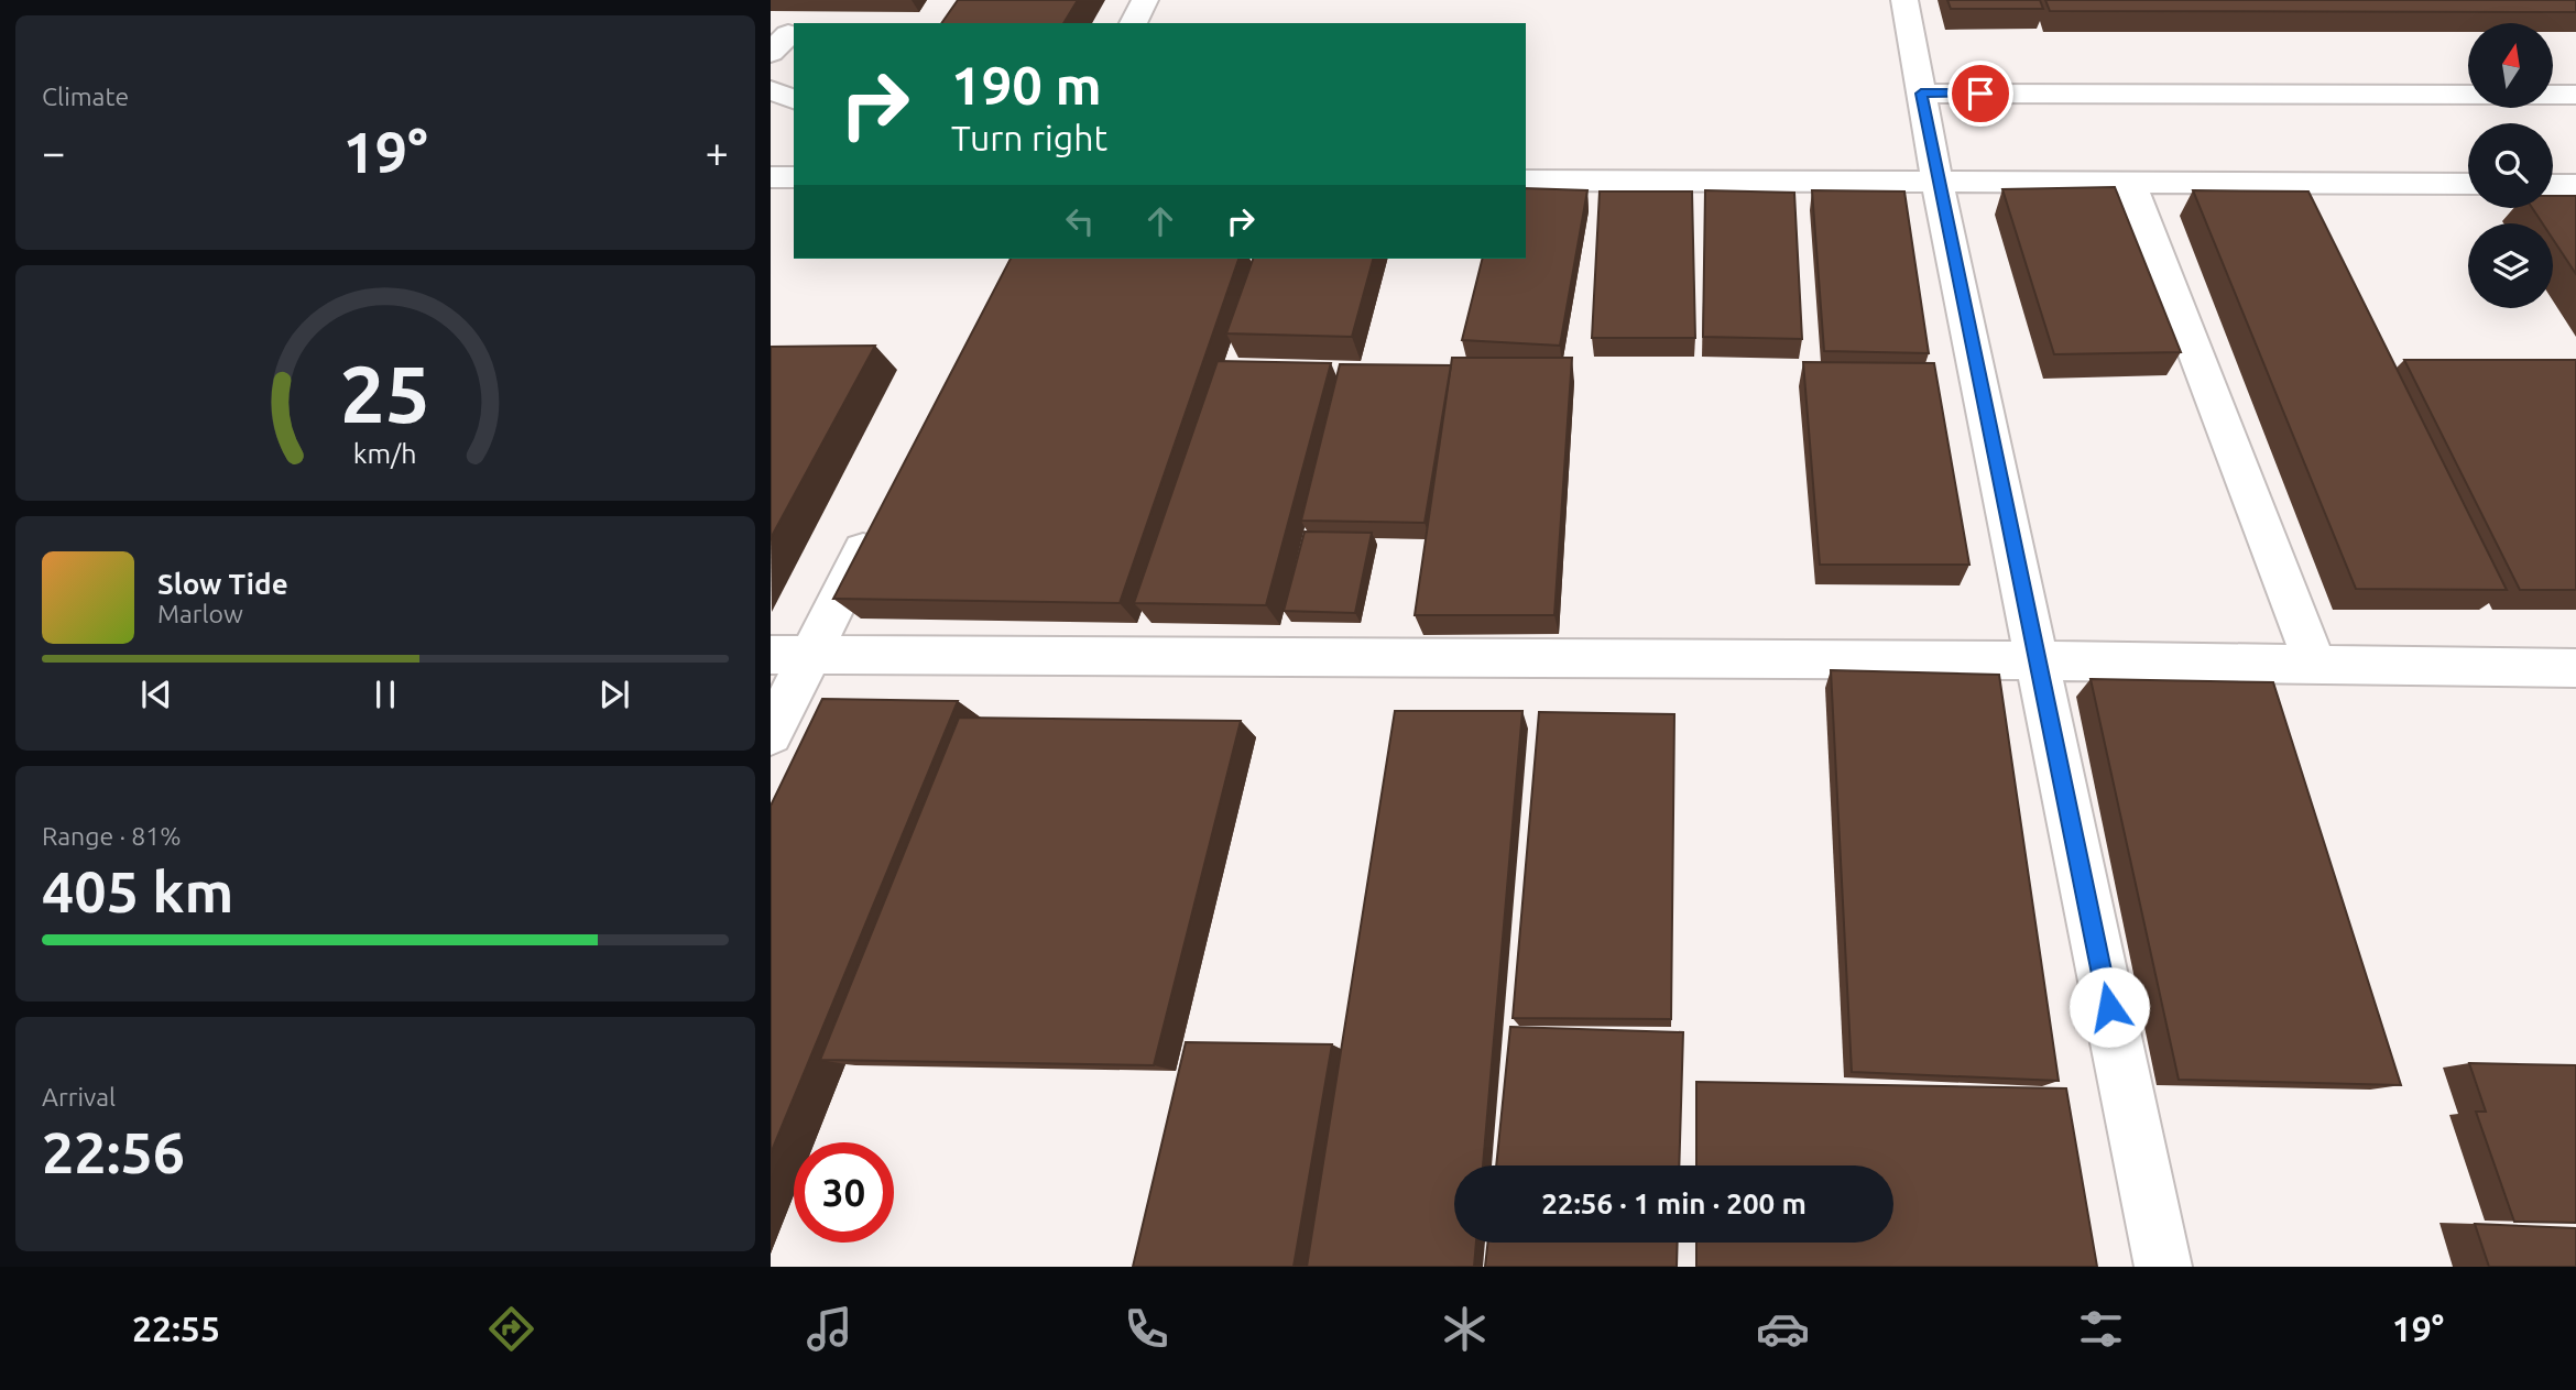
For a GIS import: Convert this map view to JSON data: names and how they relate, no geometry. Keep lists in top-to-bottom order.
{
  "north": "top",
  "page": {
    "tile": [
      "Climate",
      ["Range · 81%", "405 km"],
      ["Arrival", "22:56"]
    ],
    "turn": ["190 m", "Turn right"],
    "heat": ["−", "19°", "+"],
    "song": ["Slow Tide", "Marlow"],
    "limit": "30",
    "trip": "22:56 · 1 min · 200 m",
    "tabs": ["22:55", "19°"],
    "gauge": ["25", "km/h"]
  }
}
